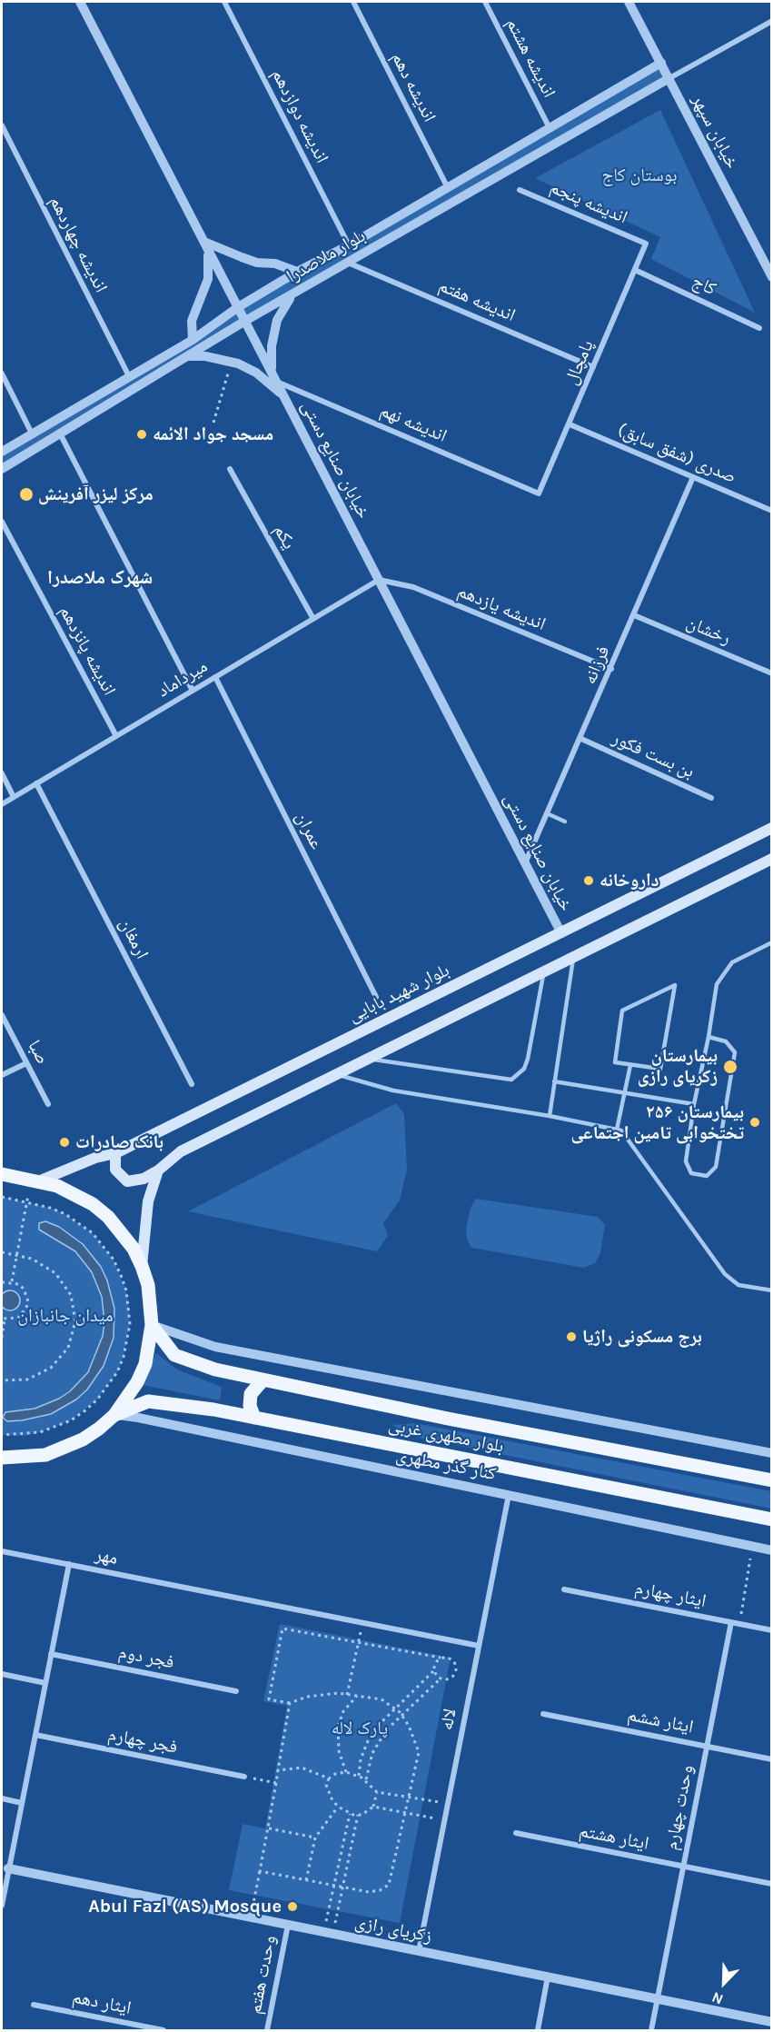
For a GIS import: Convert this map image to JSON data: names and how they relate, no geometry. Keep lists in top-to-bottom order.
{
  "streets": {
    "main road": ["بلوار شهید بابایی", "بلوار مطهری غربی"],
    "street": [
      "اندیشه هشتم",
      "اندیشه دهم",
      "اندیشه دوازدهم",
      "خیابان سپهر",
      "اندیشه پنجم",
      "اندیشه چهاردهم",
      "بلوار ملاصدرا",
      "کاج",
      "اندیشه هفتم",
      "پامچال",
      "اندیشه نهم",
      "صدری (شفق سابق)",
      "خیابان صنایع دستی",
      "یکم",
      "اندیشه یازدهم",
      "رخشان",
      "اندیشه پانزدهم",
      "فرزانه",
      "میرداماد",
      "بن بست فكور",
      "عمران",
      "ارمغان",
      "صبا",
      "کنار گذر مطهری",
      "مهر",
      "ایثار چهارم",
      "فجر دوم",
      "لاله",
      "ایثار ششم",
      "فجر چهارم",
      "وحدت چهارم",
      "ایثار هشتم",
      "زکریای رازی",
      "وحدت هفتم",
      "ایثار دهم"
    ]
  },
  "crossings": [
    ["اندیشه هشتم", "بلوار ملاصدرا"],
    ["اندیشه دهم", "بلوار ملاصدرا"],
    ["اندیشه دوازدهم", "بلوار ملاصدرا"],
    ["خیابان سپهر", "بلوار ملاصدرا"],
    ["اندیشه پنجم", "پامچال"],
    ["اندیشه چهاردهم", "بلوار ملاصدرا"],
    ["بلوار ملاصدرا", "اندیشه هفتم"],
    ["بلوار ملاصدرا", "خیابان صنایع دستی"],
    ["کاج", "پامچال"],
    ["اندیشه هفتم", "پامچال"],
    ["پامچال", "اندیشه نهم"],
    ["پامچال", "صدری (شفق سابق)"],
    ["اندیشه نهم", "خیابان صنایع دستی"],
    ["صدری (شفق سابق)", "فرزانه"],
    ["خیابان صنایع دستی", "اندیشه یازدهم"],
    ["خیابان صنایع دستی", "فرزانه"],
    ["خیابان صنایع دستی", "میرداماد"],
    ["خیابان صنایع دستی", "بلوار شهید بابایی"],
    ["یکم", "میرداماد"],
    ["اندیشه یازدهم", "فرزانه"],
    ["اندیشه یازدهم", "میرداماد"],
    ["رخشان", "فرزانه"],
    ["اندیشه پانزدهم", "میرداماد"],
    ["فرزانه", "بن بست فكور"],
    ["میرداماد", "عمران"],
    ["میرداماد", "ارمغان"],
    ["بلوار مطهری غربی", "کنار گذر مطهری"],
    ["کنار گذر مطهری", "لاله"],
    ["مهر", "فجر دوم"],
    ["مهر", "لاله"],
    ["مهر", "فجر چهارم"],
    ["مهر", "زکریای رازی"],
    ["ایثار چهارم", "وحدت چهارم"],
    ["لاله", "زکریای رازی"],
    ["ایثار ششم", "وحدت چهارم"],
    ["وحدت چهارم", "ایثار هشتم"],
    ["وحدت چهارم", "زکریای رازی"],
    ["زکریای رازی", "وحدت هفتم"]
  ],
  "districts": ["شهرک ملاصدرا"],
  "parks": ["بوستان کاج", "میدان جانبازان", "پارک لاله"],
  "places": [
    "مسجد جواد الائمه",
    "مرکز لیزر آفرینش",
    "داروخانه",
    "بیمارستان زکریای رازی",
    "بیمارستان ۲۵۶ تختخوابی تامین اجتماعی",
    "بانک صادرات",
    "برج مسکونی راژیا",
    "Abul Fazl (AS) Mosque"
  ],
  "north": "bottom left"
}
